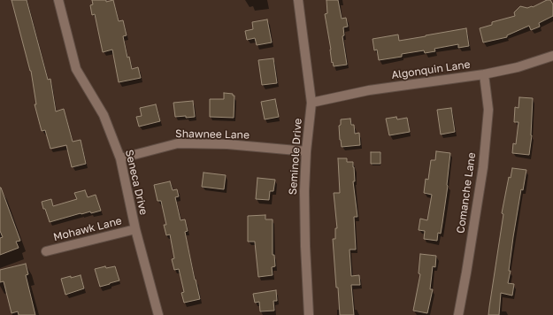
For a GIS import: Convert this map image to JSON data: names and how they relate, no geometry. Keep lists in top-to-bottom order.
{
  "streets": {
    "street": [
      "Algonquin Lane",
      "Shawnee Lane",
      "Seminole Drive",
      "Seneca Drive",
      "Comanche Lane",
      "Mohawk Lane"
    ]
  },
  "crossings": [
    ["Algonquin Lane", "Seminole Drive"],
    ["Algonquin Lane", "Comanche Lane"],
    ["Shawnee Lane", "Seminole Drive"],
    ["Shawnee Lane", "Seneca Drive"],
    ["Seneca Drive", "Mohawk Lane"]
  ]
}
